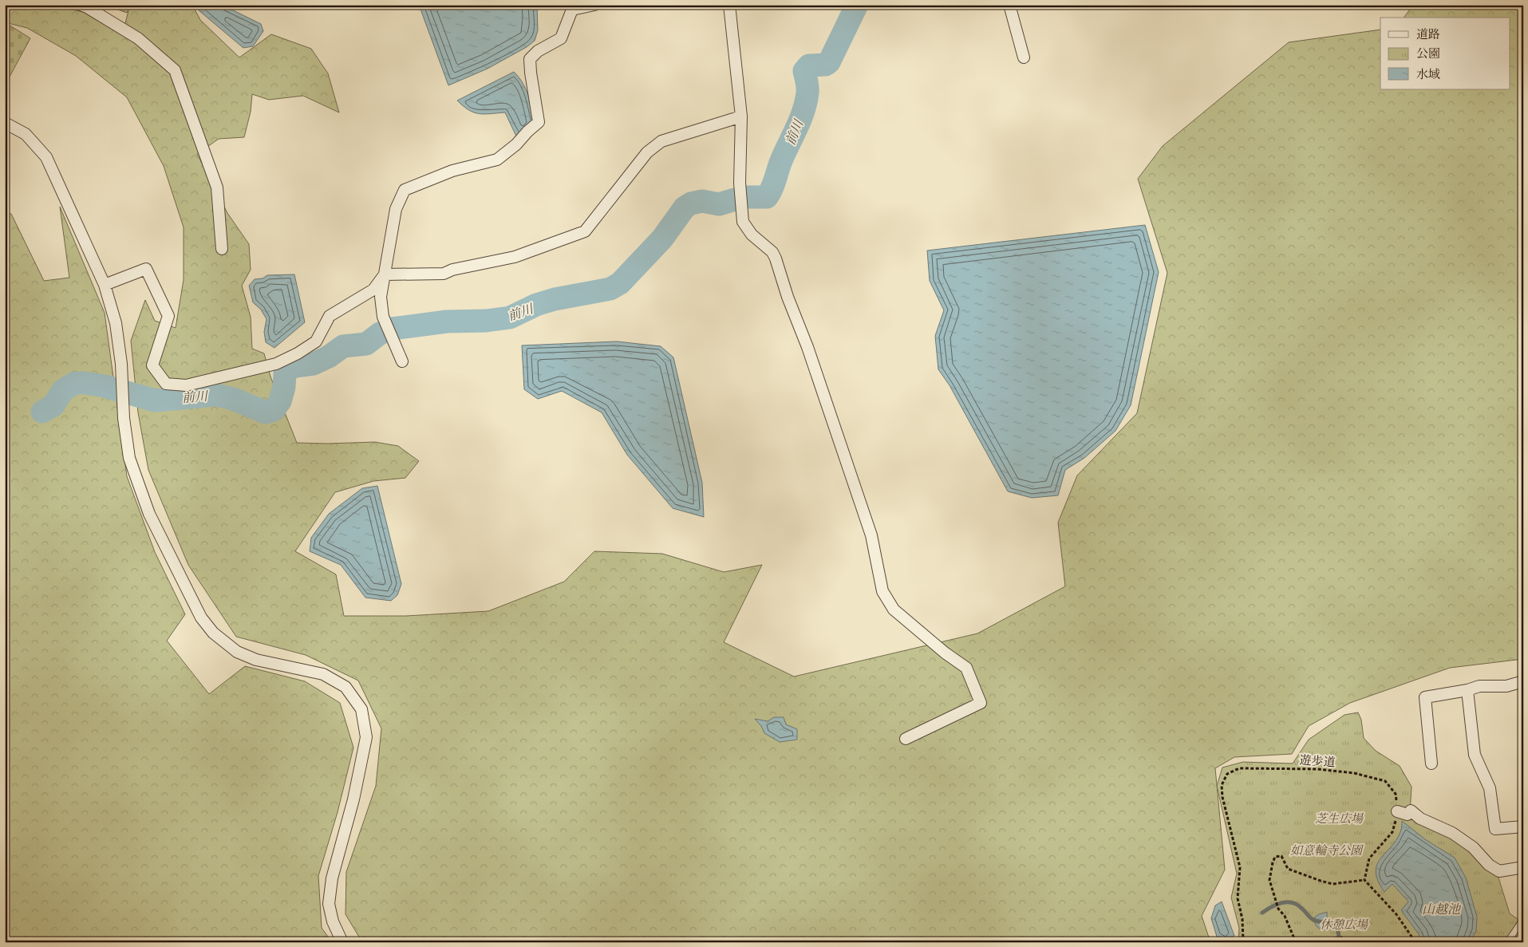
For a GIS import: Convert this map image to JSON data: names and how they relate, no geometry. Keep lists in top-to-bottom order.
{
  "streets": {
    "path": ["遊歩道"]
  },
  "water": ["前川", "山越池"],
  "parks": ["芝生広場", "如意輪寺公園", "休憩広場"],
  "legend": ["道路", "公園", "水域"]
}
